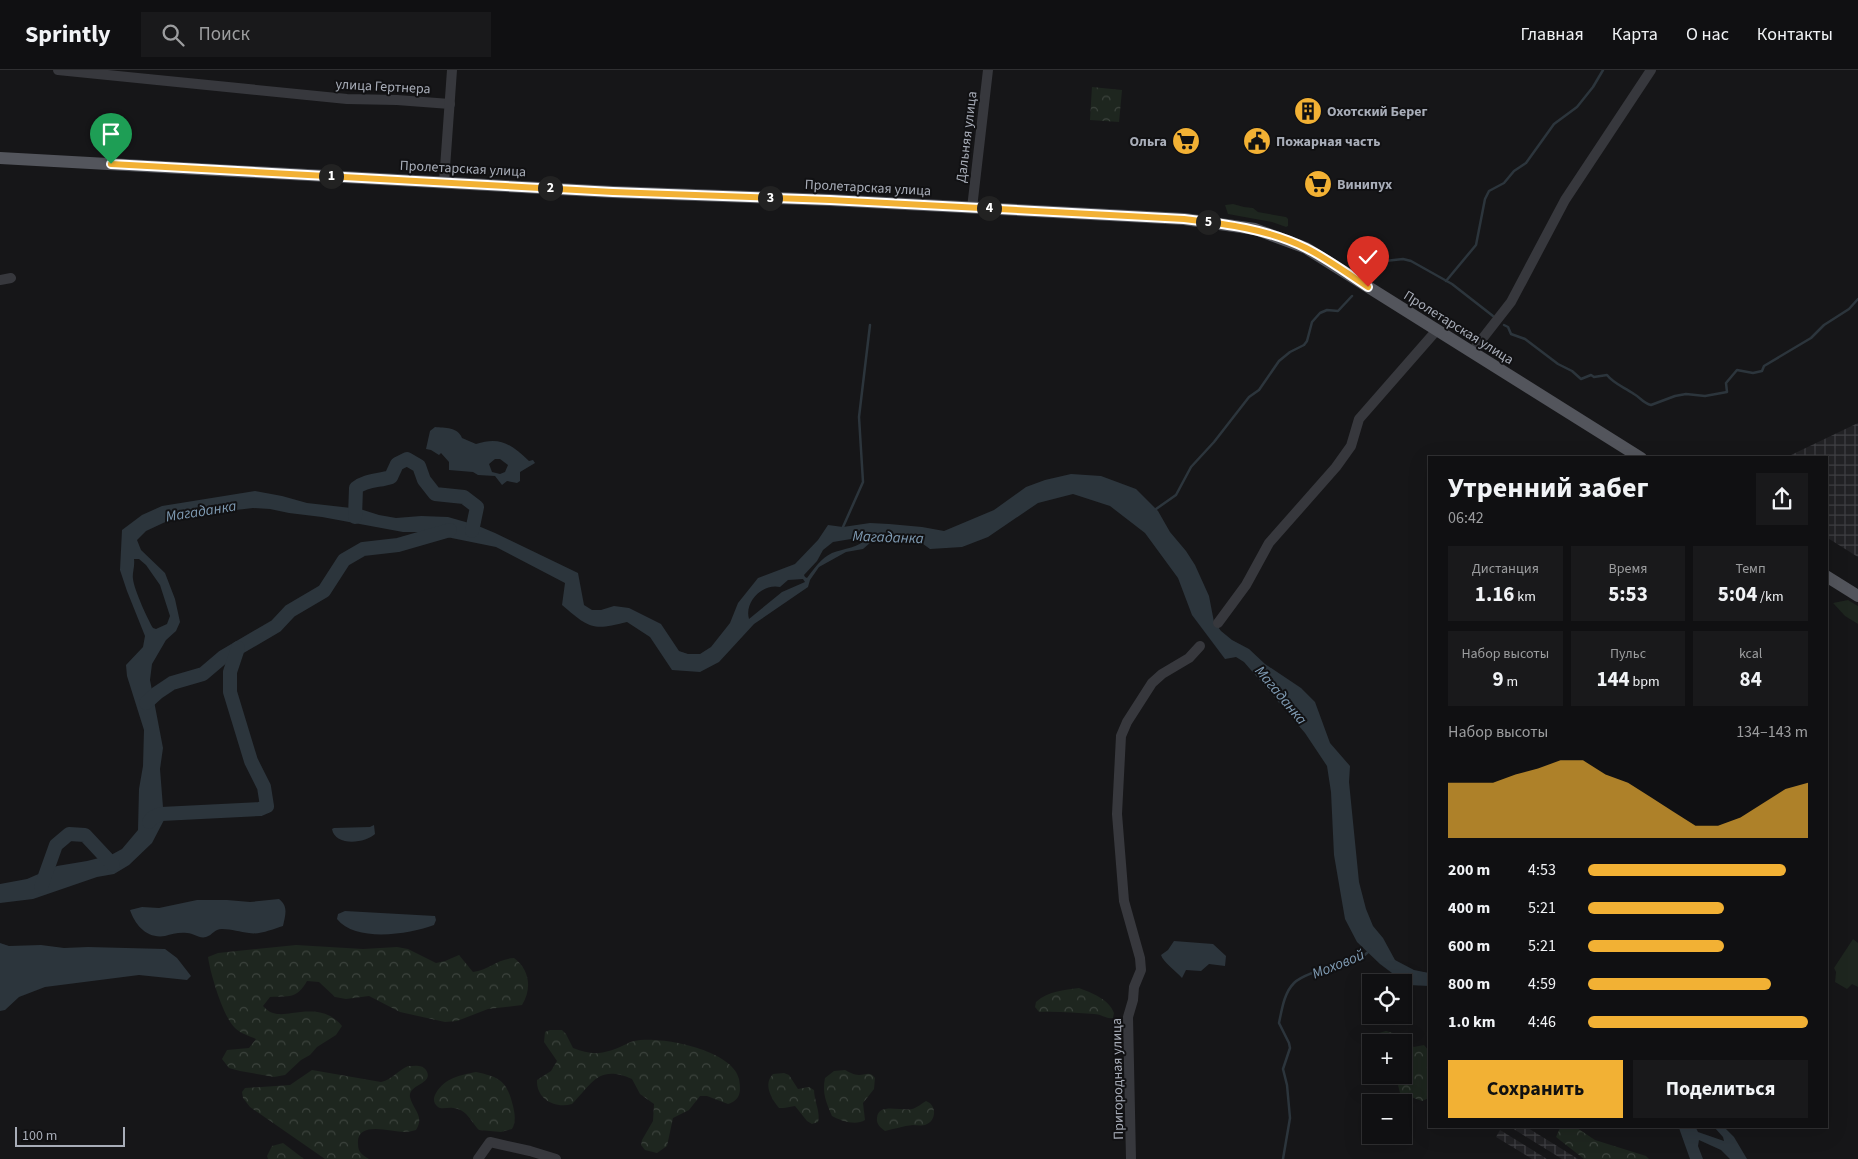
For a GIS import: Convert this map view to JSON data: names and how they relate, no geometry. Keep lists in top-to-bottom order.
{
  "streets": {
    "main road": ["Пролетарская улица"],
    "street": ["улица Гертнера", "Дальняя улица", "Пригородная улица"]
  },
  "crossings": [
    ["Дальняя улица", "Пролетарская улица"]
  ],
  "water": ["Магаданка", "Моховой"],
  "places": {
    "building": ["Охотский Берег"],
    "supermarket": ["Ольга", "Винипух"],
    "public building": ["Пожарная часть"]
  },
  "scale_bar": "100 m",
  "page": {
    "header": "Sprintly",
    "search": "Поиск",
    "nav": [
      "Главная",
      "Карта",
      "О нас",
      "Контакты"
    ],
    "pins": [
      "1",
      "2",
      "3",
      "4",
      "5"
    ],
    "heading": ["Утренний забег", "06:42"],
    "stats": [
      ["Дистанция", "1.16 km"],
      ["Время", "5:53"],
      ["Темп", "5:04 /km"],
      ["Набор высоты", "9 m"],
      ["Пульс", "144 bpm"],
      ["kcal", "84"]
    ],
    "chart": ["Набор высоты", "134–143 m"],
    "list": [
      {
        "name": "200 m",
        "note": "4:53"
      },
      {
        "name": "400 m",
        "note": "5:21"
      },
      {
        "name": "600 m",
        "note": "5:21"
      },
      {
        "name": "800 m",
        "note": "4:59"
      },
      {
        "name": "1.0 km",
        "note": "4:46"
      }
    ],
    "map_buttons": ["+", "−"],
    "buttons": ["Сохранить", "Поделиться"],
    "scale": "100 m"
  }
}
